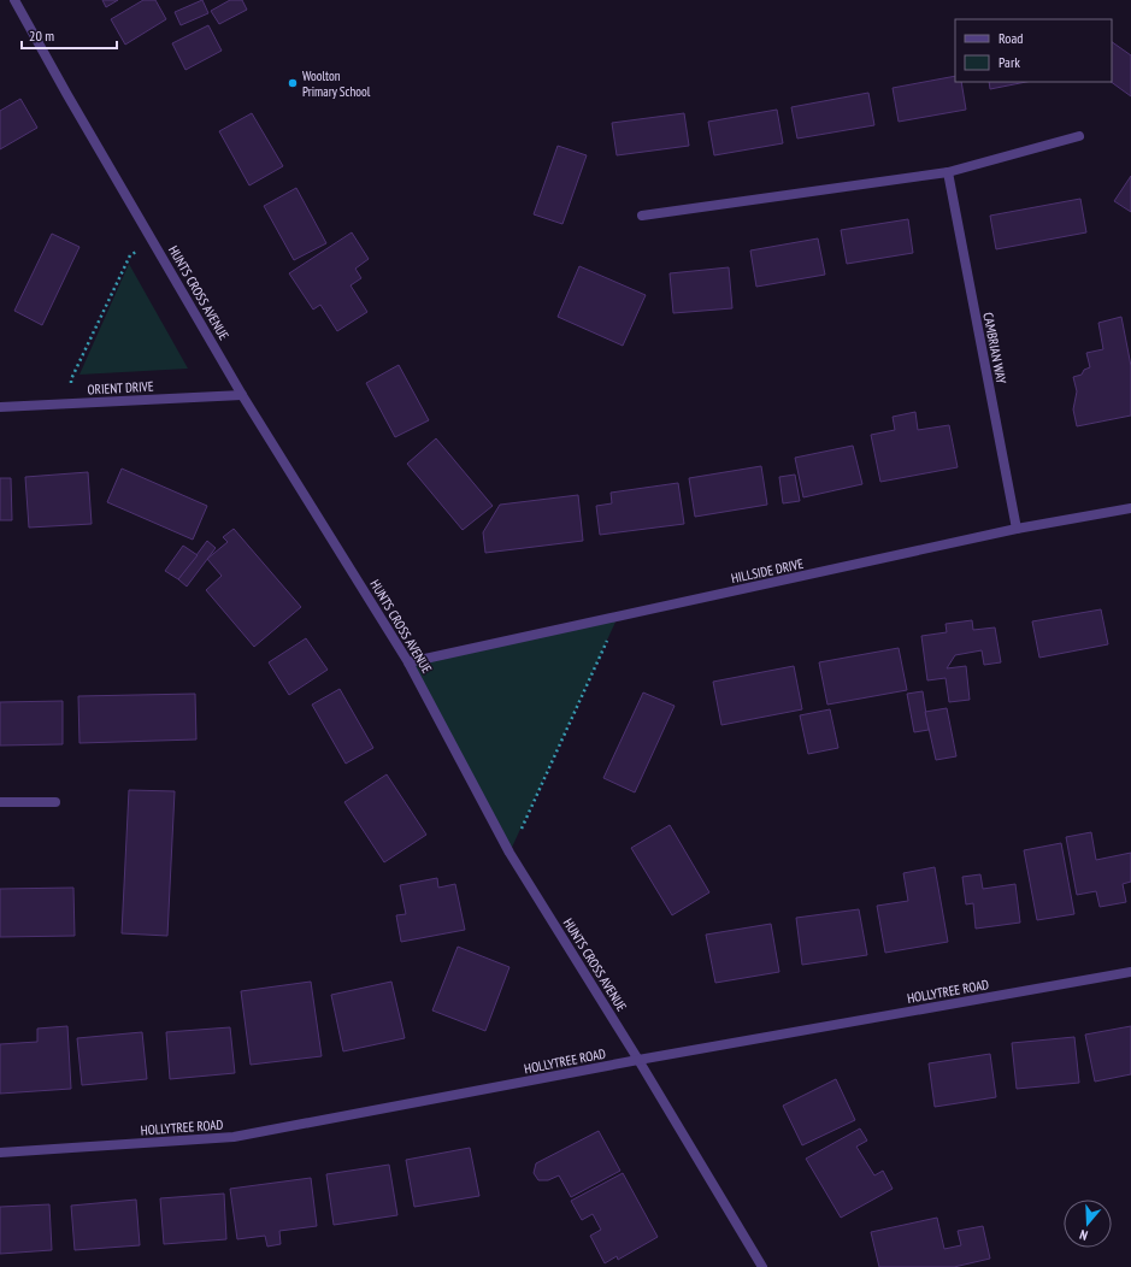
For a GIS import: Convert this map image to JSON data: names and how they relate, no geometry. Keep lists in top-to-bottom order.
{
  "streets": {
    "street": [
      "HUNTS CROSS AVENUE",
      "CAMBRIAN WAY",
      "ORIENT DRIVE",
      "HILLSIDE DRIVE",
      "HOLLYTREE ROAD"
    ]
  },
  "crossings": [
    ["HUNTS CROSS AVENUE", "ORIENT DRIVE"],
    ["HUNTS CROSS AVENUE", "HILLSIDE DRIVE"],
    ["HUNTS CROSS AVENUE", "HOLLYTREE ROAD"],
    ["CAMBRIAN WAY", "HILLSIDE DRIVE"]
  ],
  "places": ["Woolton Primary School"],
  "legend": ["Road", "Park"],
  "scale_bar": "20 m",
  "north": "bottom"
}
